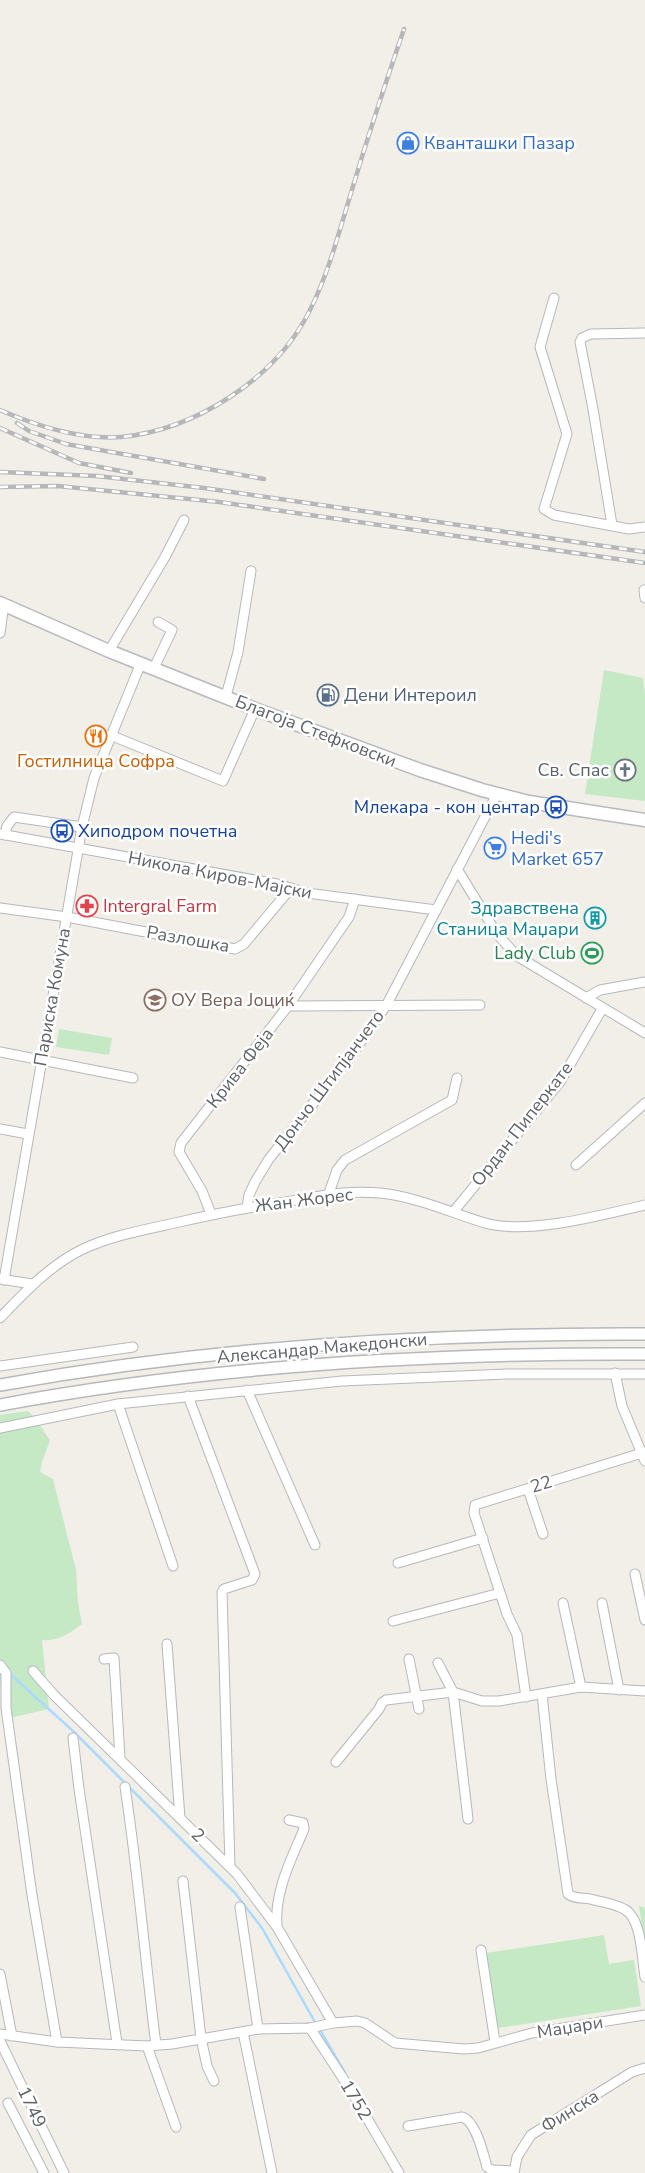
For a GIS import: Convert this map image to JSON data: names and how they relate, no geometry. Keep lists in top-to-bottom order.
{
  "streets": {
    "main road": ["Благоја Стефковски"],
    "street": [
      "Никола Киров-Мајски",
      "Разлошка",
      "Париска Комуна",
      "Крива Феја",
      "Дончо Штипјанчето",
      "Ордан Пиперкате",
      "Жан Жорес",
      "Александар Македонски",
      "22",
      "2",
      "Маџари",
      "1752",
      "1749",
      "Финска"
    ]
  },
  "crossings": [
    ["Благоја Стефковски", "Париска Комуна"],
    ["Благоја Стефковски", "Дончо Штипјанчето"],
    ["Никола Киров-Мајски", "Разлошка"],
    ["Никола Киров-Мајски", "Париска Комуна"],
    ["Никола Киров-Мајски", "Крива Феја"],
    ["Никола Киров-Мајски", "Дончо Штипјанчето"],
    ["Разлошка", "Париска Комуна"],
    ["Крива Феја", "Жан Жорес"],
    ["Дончо Штипјанчето", "Жан Жорес"],
    ["Ордан Пиперкате", "Жан Жорес"]
  ],
  "places": {
    "shop": ["Кванташки Пазар"],
    "fuel station": ["Дени Интероил"],
    "restaurant": ["Гостилница Софра"],
    "church": ["Св. Спас"],
    "bus stop": ["Млекара - кон центар", "Хиподром почетна"],
    "supermarket": ["Hedi's Market 657"],
    "pharmacy": ["Intergral Farm"],
    "building": ["Здравствена Станица Маџари"],
    "sports": ["Lady Club"],
    "school or university": ["ОУ Вера Јоциќ"]
  }
}
